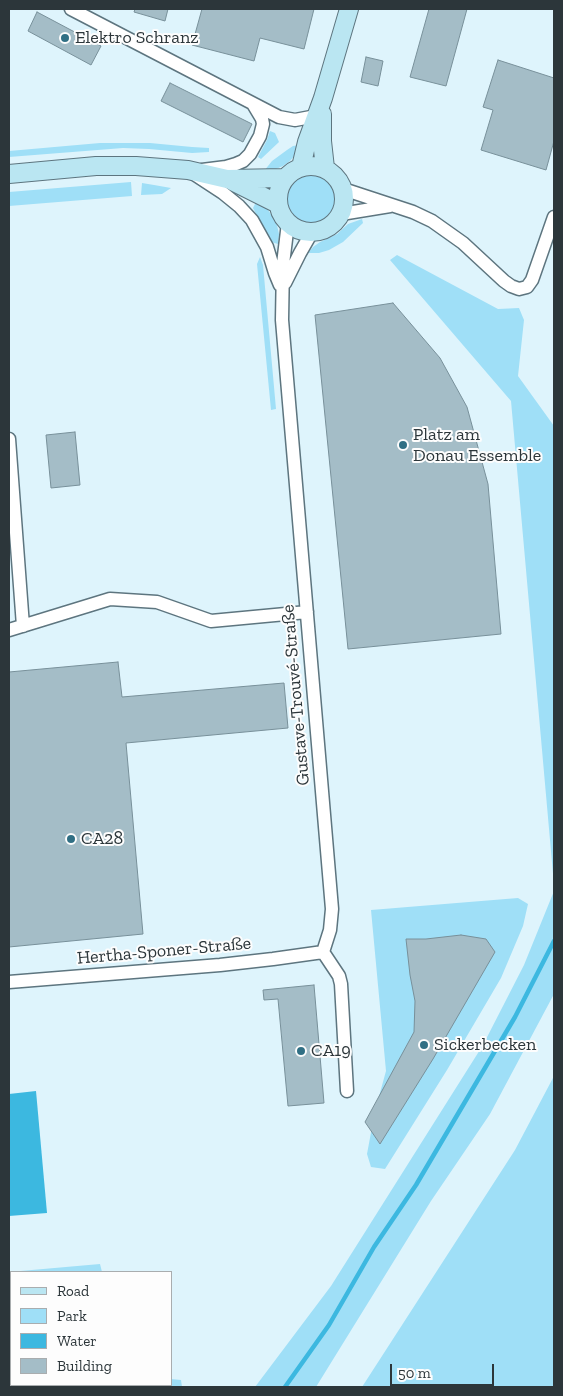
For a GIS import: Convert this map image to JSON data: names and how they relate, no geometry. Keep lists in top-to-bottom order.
{
  "streets": {
    "street": ["Gustave-Trouvé-Straße", "Hertha-Sponer-Straße"]
  },
  "crossings": [
    ["Gustave-Trouvé-Straße", "Hertha-Sponer-Straße"]
  ],
  "places": [
    "Elektro Schranz",
    "Platz am Donau Essemble",
    "CA28",
    "Sickerbecken",
    "CA19"
  ],
  "legend": [
    "Road",
    "Park",
    "Water",
    "Building"
  ],
  "scale_bar": "50 m"
}
